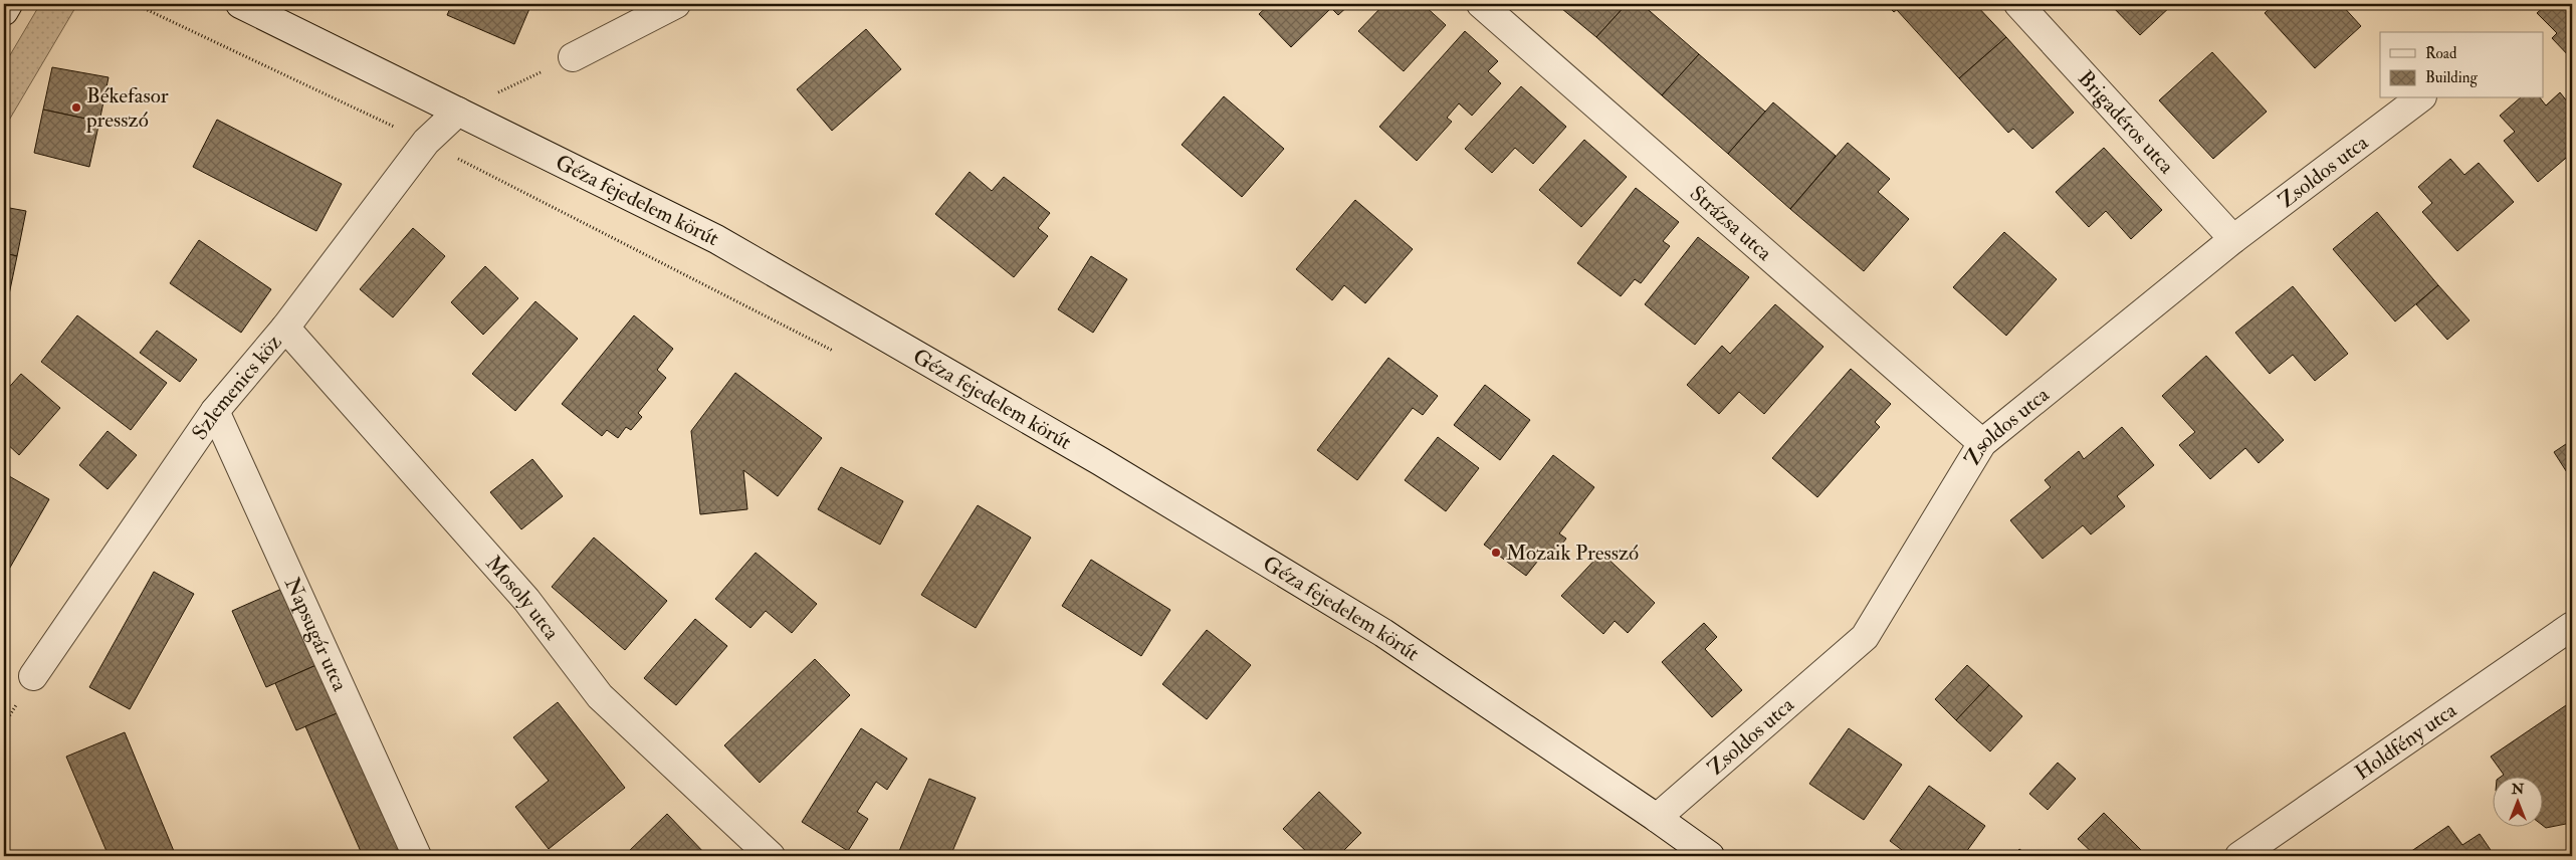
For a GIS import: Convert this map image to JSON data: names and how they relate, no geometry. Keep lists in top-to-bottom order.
{
  "streets": {
    "street": [
      "Brigadéros utca",
      "Zsoldos utca",
      "Géza fejedelem körút",
      "Strázsa utca",
      "Szlemenics köz",
      "Mosoly utca",
      "Napsugár utca",
      "Holdfény utca"
    ]
  },
  "crossings": [
    ["Brigadéros utca", "Zsoldos utca"],
    ["Zsoldos utca", "Géza fejedelem körút"],
    ["Zsoldos utca", "Strázsa utca"],
    ["Géza fejedelem körút", "Szlemenics köz"],
    ["Szlemenics köz", "Mosoly utca"],
    ["Szlemenics köz", "Napsugár utca"]
  ],
  "places": ["Békefasor presszó", "Mozaik Presszó"],
  "legend": ["Road", "Building"],
  "north": "top"
}
